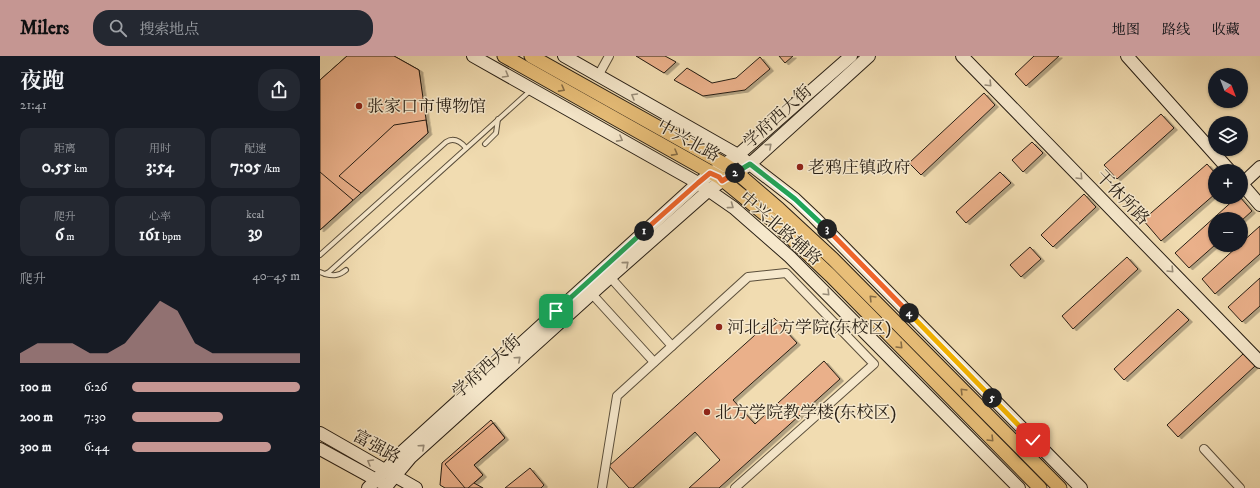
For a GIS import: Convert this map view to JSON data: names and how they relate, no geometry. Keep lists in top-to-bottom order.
{
  "streets": {
    "main road": ["中兴北路"],
    "street": [
      "学府西大街",
      "干休所路",
      "中兴北路辅路",
      "富强路"
    ]
  },
  "crossings": [
    ["学府西大街", "中兴北路"],
    ["学府西大街", "中兴北路辅路"],
    ["学府西大街", "富强路"]
  ],
  "one_way": ["干休所路"],
  "places": [
    "张家口市博物馆",
    "老鸦庄镇政府",
    "河北北方学院(东校区)",
    "北方学院教学楼(东校区)"
  ],
  "north": "bottom right",
  "page": {
    "header": "Milers",
    "search": "搜索地点",
    "nav": ["地图", "路线", "收藏"],
    "heading": ["夜跑", "21:41"],
    "map_buttons": ["+", "−"],
    "stats": [
      ["距离", "0.55 km"],
      ["用时", "3:54"],
      ["配速", "7:05 /km"],
      ["爬升", "6 m"],
      ["心率", "161 bpm"],
      ["kcal", "39"]
    ],
    "pins": [
      "2",
      "3",
      "1",
      "4",
      "5"
    ],
    "chart": ["爬升", "40–45 m"],
    "list": [
      {
        "name": "100 m",
        "note": "6:26"
      },
      {
        "name": "200 m",
        "note": "7:30"
      },
      {
        "name": "300 m",
        "note": "6:44"
      }
    ]
  }
}
